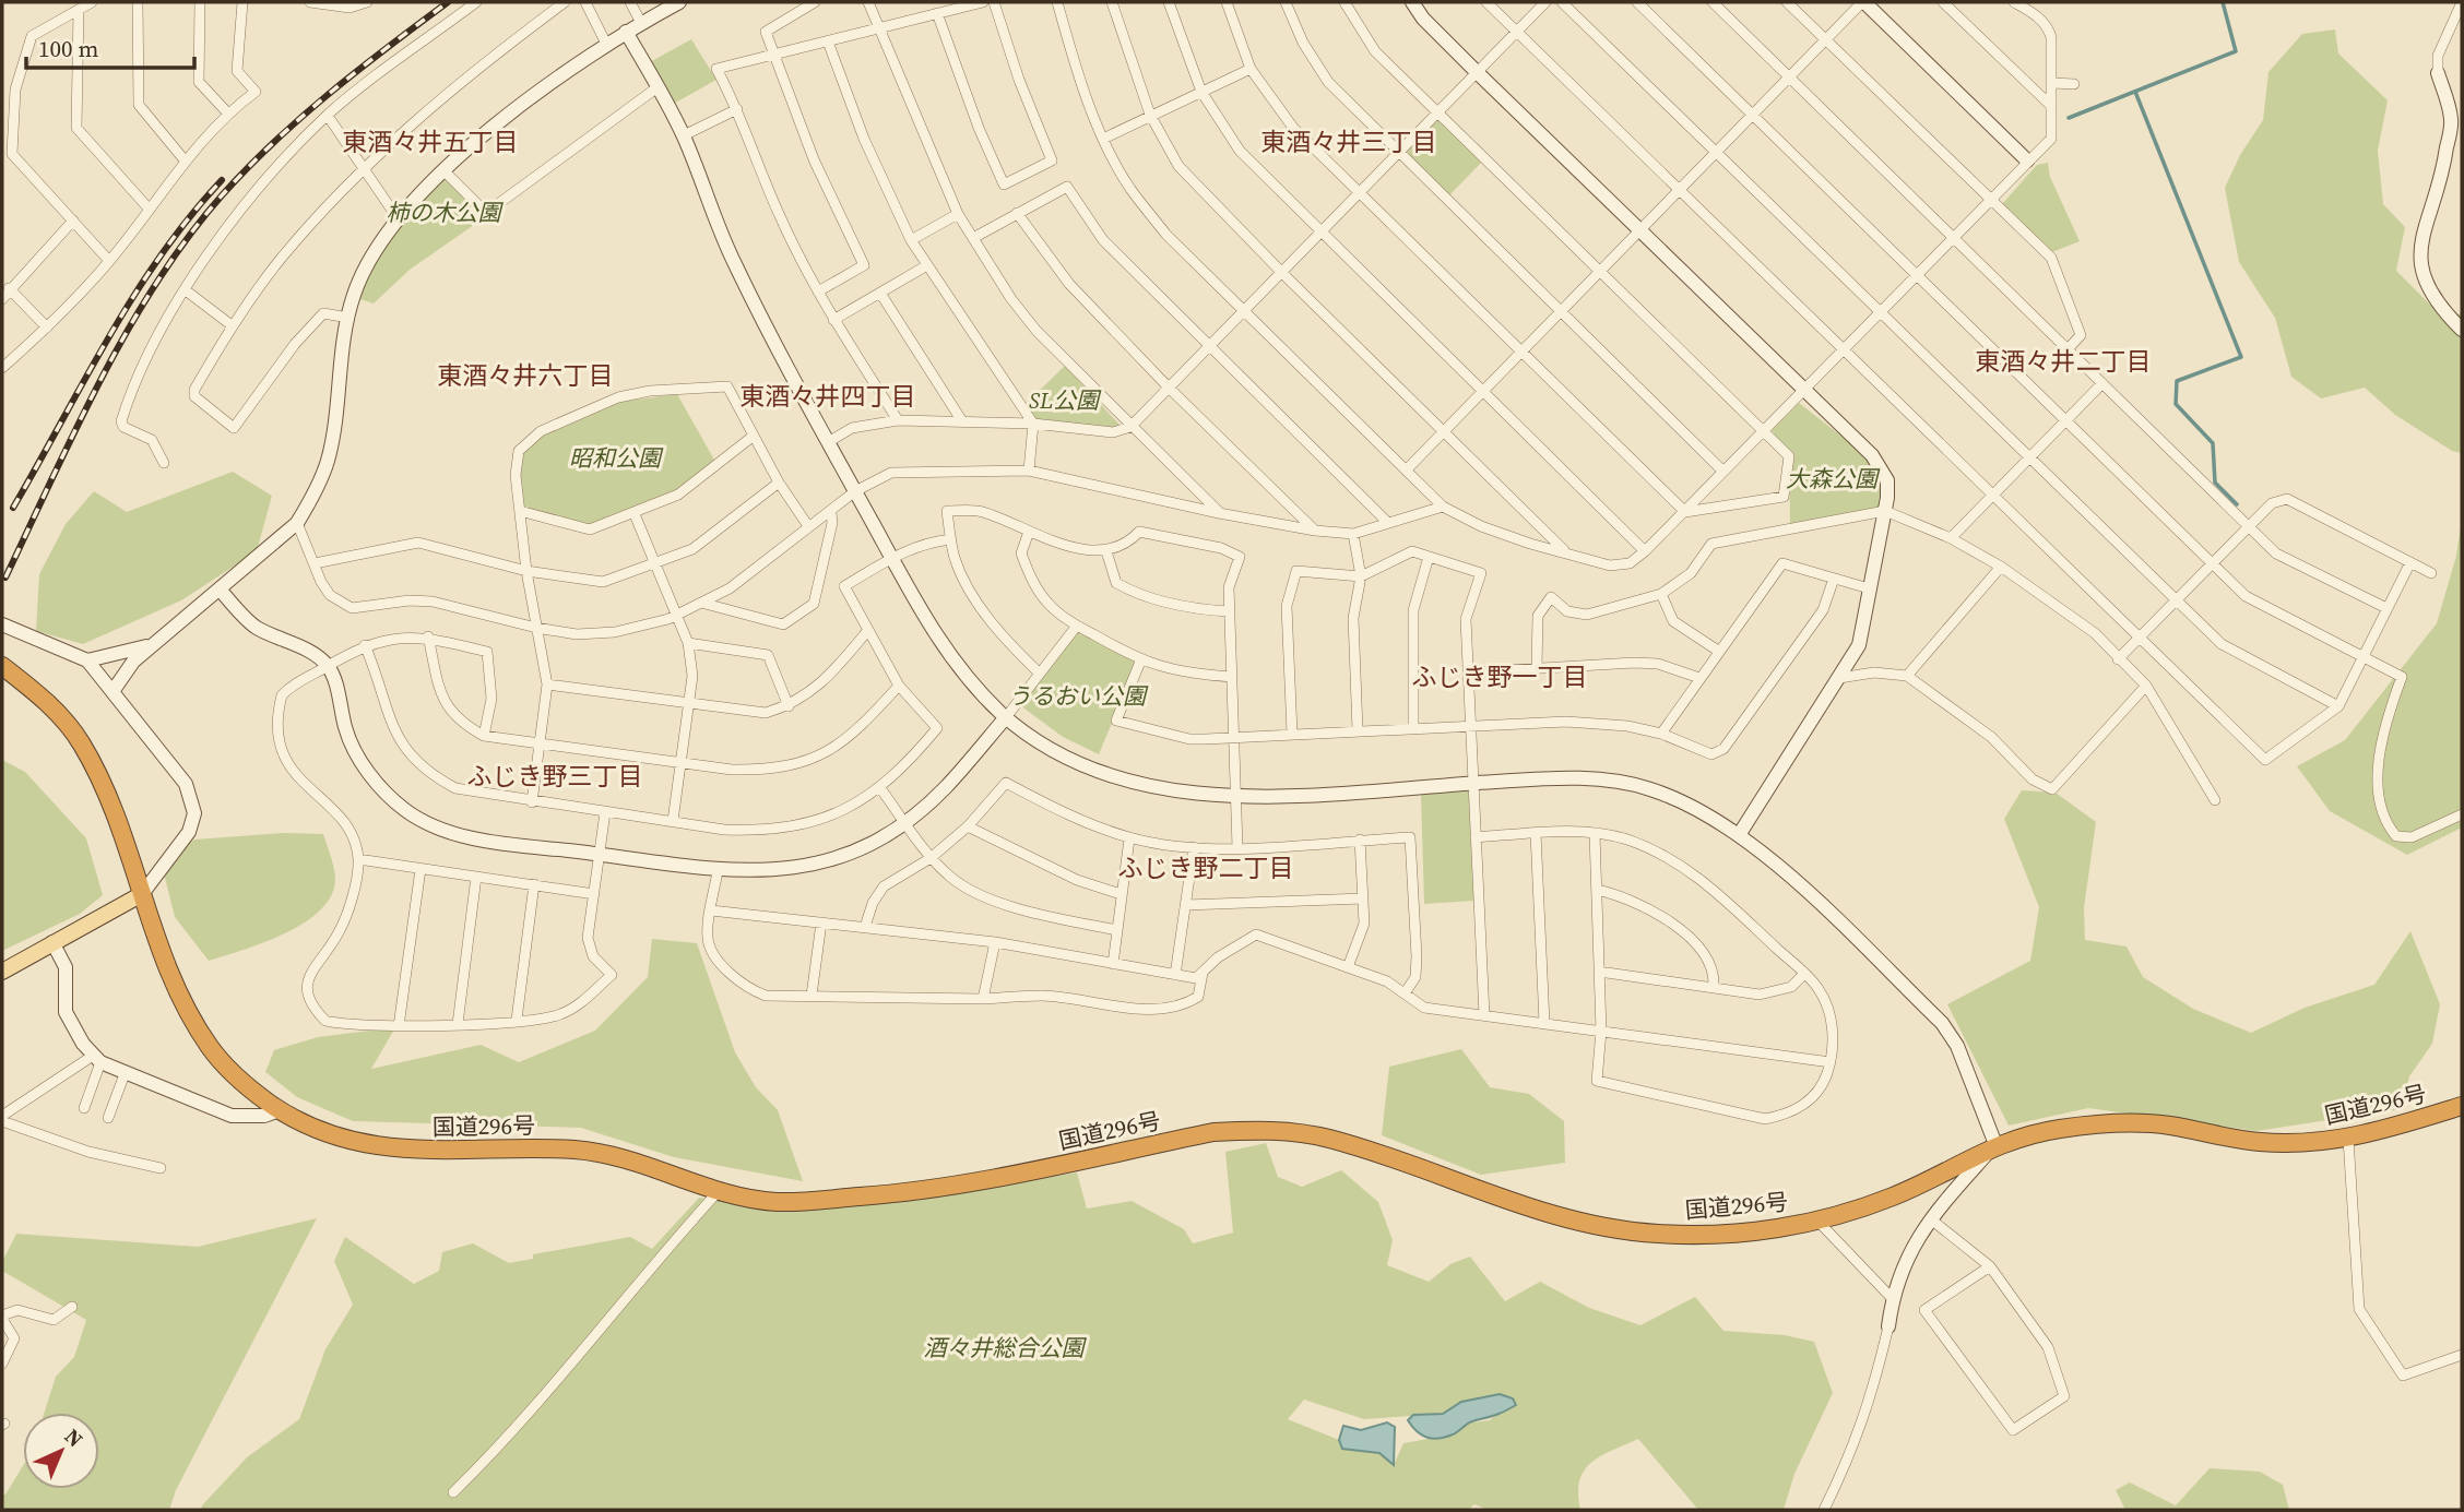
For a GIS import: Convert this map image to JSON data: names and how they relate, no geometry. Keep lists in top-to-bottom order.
{
  "streets": {
    "highway": ["国道296号"]
  },
  "districts": [
    "東酒々井五丁目",
    "東酒々井三丁目",
    "東酒々井二丁目",
    "東酒々井六丁目",
    "東酒々井四丁目",
    "ふじき野一丁目",
    "ふじき野三丁目",
    "ふじき野二丁目"
  ],
  "parks": [
    "柿の木公園",
    "SL公園",
    "昭和公園",
    "大森公園",
    "うるおい公園",
    "酒々井総合公園"
  ],
  "scale_bar": "100 m",
  "north": "top right"
}
